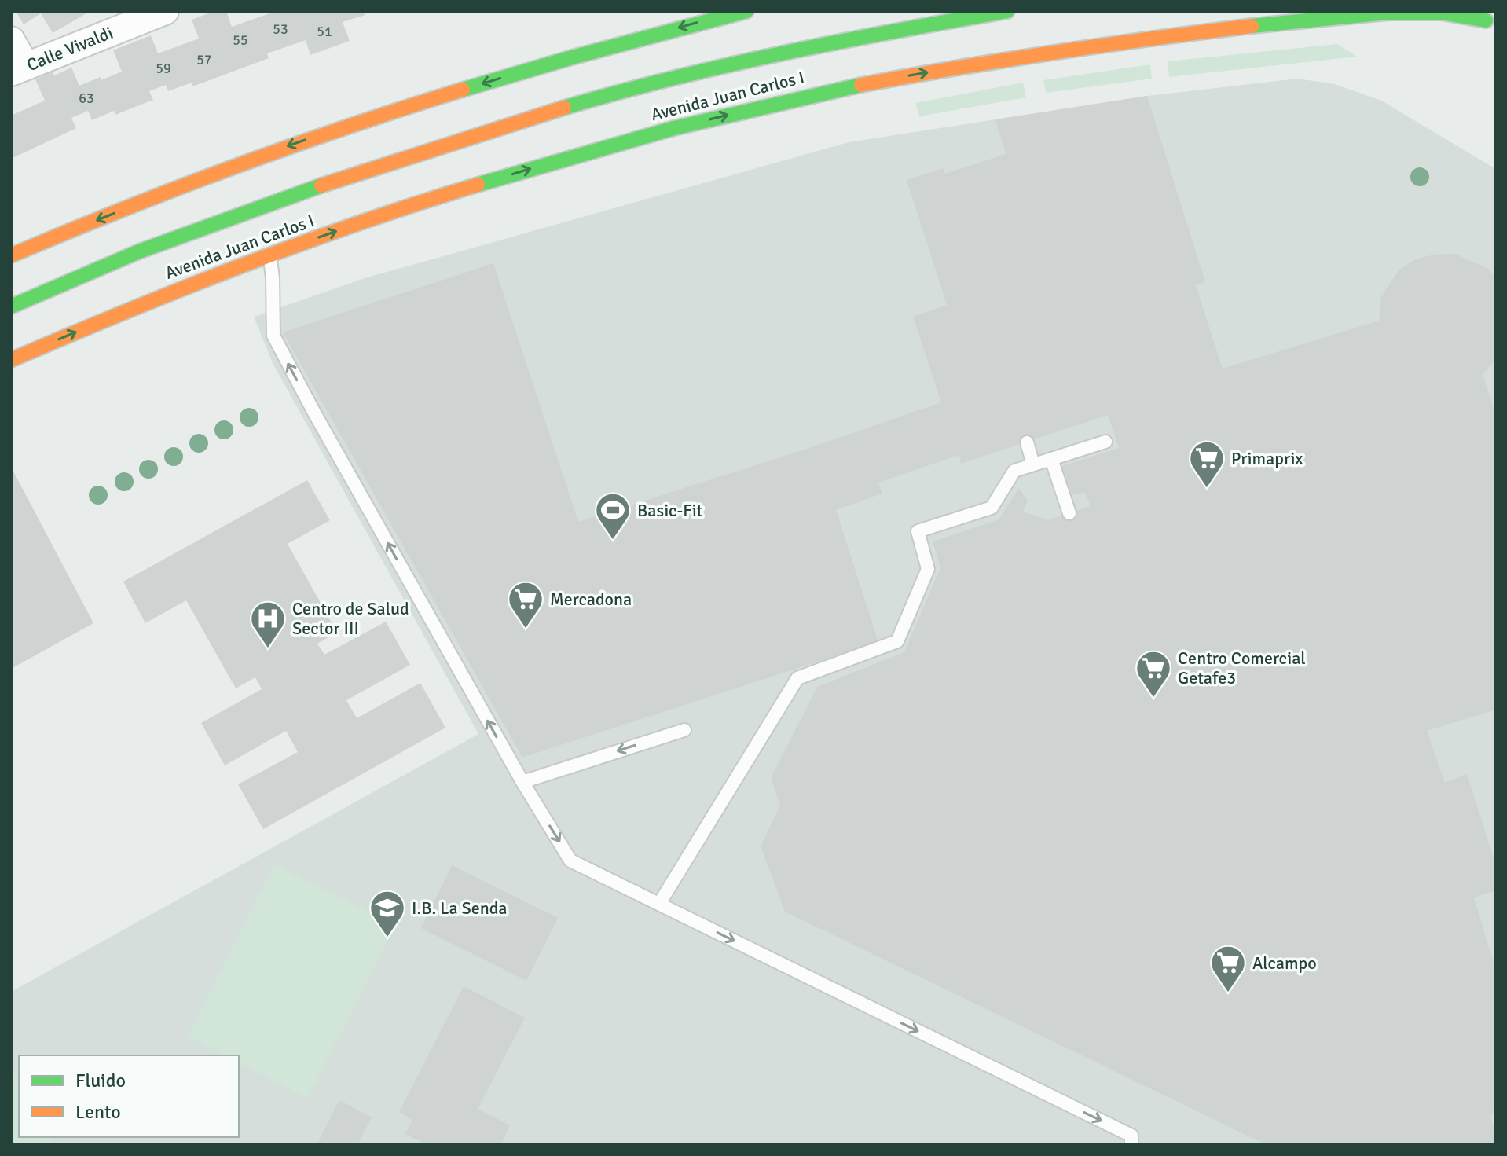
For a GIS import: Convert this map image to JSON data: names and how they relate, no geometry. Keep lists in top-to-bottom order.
{
  "streets": {
    "main road": ["Avenida Juan Carlos I"],
    "street": ["Calle Vivaldi"]
  },
  "places": {
    "supermarket": [
      "Primaprix",
      "Mercadona",
      "Centro Comercial Getafe3",
      "Alcampo"
    ],
    "sports": ["Basic-Fit"],
    "hospital": ["Centro de Salud Sector III"],
    "school or university": ["I.B. La Senda"]
  },
  "house_numbers": [
    "53",
    "51",
    "55",
    "57",
    "59",
    "63"
  ],
  "legend": ["Fluido", "Lento"]
}
